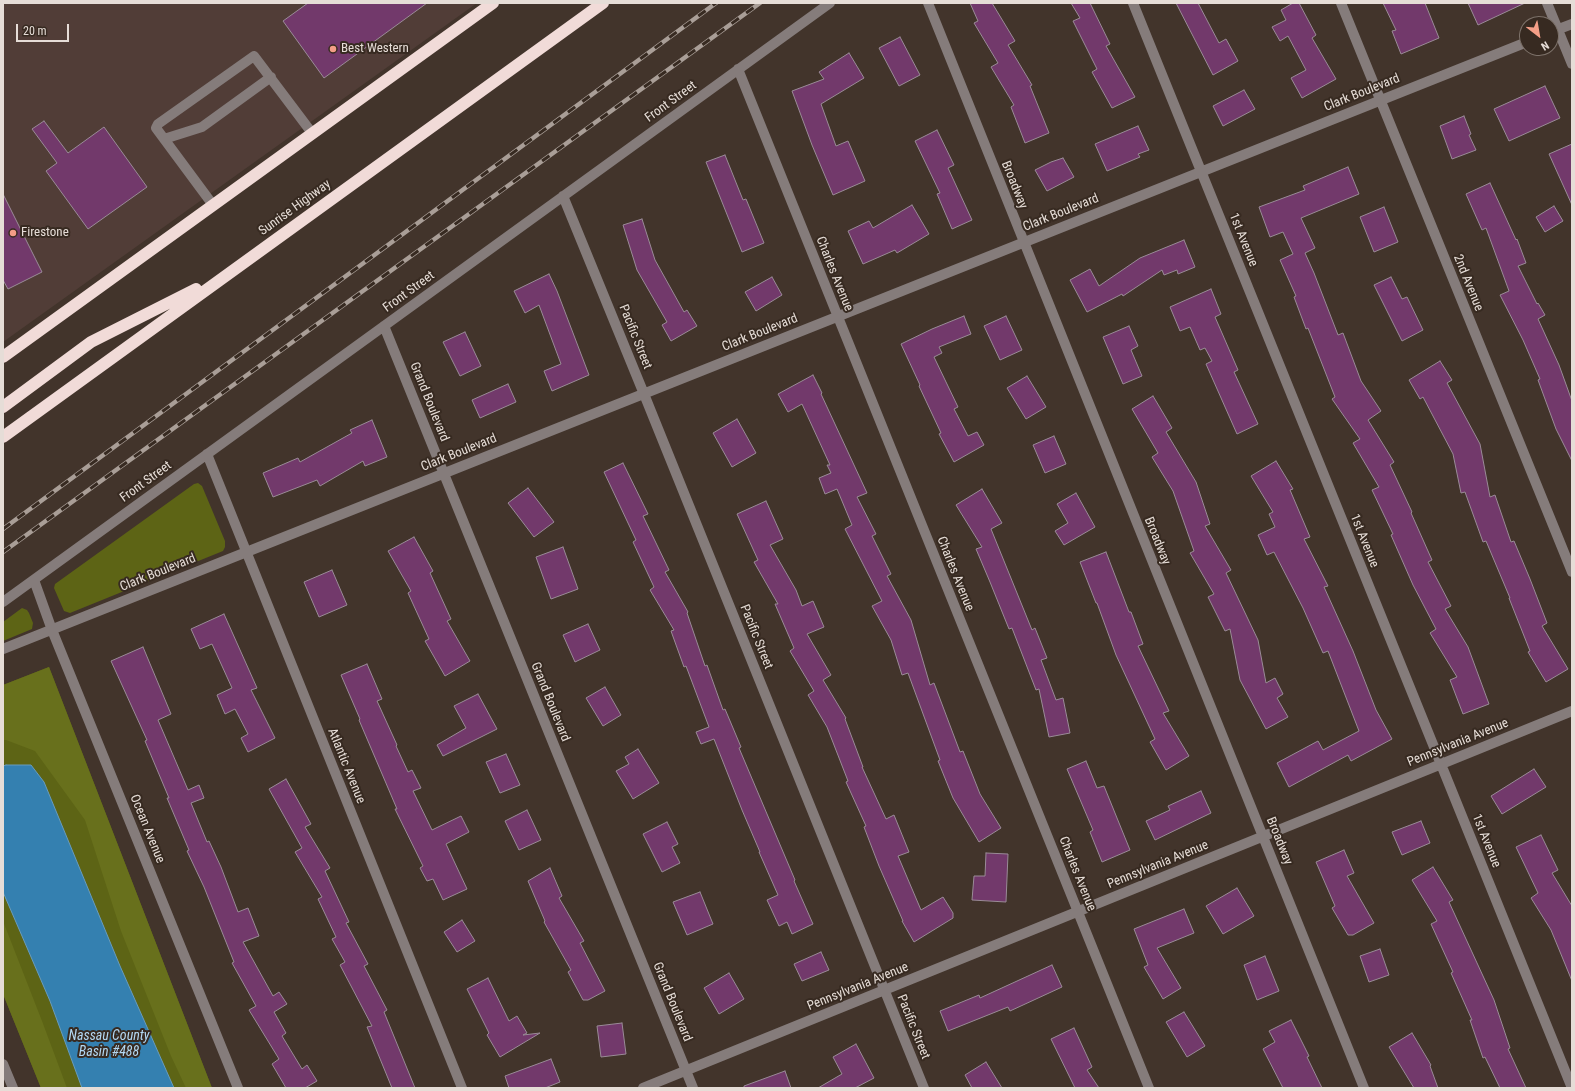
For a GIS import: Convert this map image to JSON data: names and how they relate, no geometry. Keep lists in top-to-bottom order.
{
  "streets": {
    "highway": ["Sunrise Highway"],
    "street": [
      "Clark Boulevard",
      "Front Street",
      "Broadway",
      "1st Avenue",
      "Charles Avenue",
      "2nd Avenue",
      "Pacific Street",
      "Grand Boulevard",
      "Pennsylvania Avenue",
      "Atlantic Avenue",
      "Ocean Avenue"
    ]
  },
  "crossings": [
    ["Clark Boulevard", "Broadway"],
    ["Clark Boulevard", "1st Avenue"],
    ["Clark Boulevard", "Charles Avenue"],
    ["Clark Boulevard", "2nd Avenue"],
    ["Clark Boulevard", "Pacific Street"],
    ["Clark Boulevard", "Grand Boulevard"],
    ["Clark Boulevard", "Atlantic Avenue"],
    ["Clark Boulevard", "Ocean Avenue"],
    ["Front Street", "Charles Avenue"],
    ["Front Street", "Pacific Street"],
    ["Front Street", "Grand Boulevard"],
    ["Front Street", "Atlantic Avenue"],
    ["Front Street", "Ocean Avenue"],
    ["Broadway", "Pennsylvania Avenue"],
    ["1st Avenue", "Pennsylvania Avenue"],
    ["Charles Avenue", "Pennsylvania Avenue"],
    ["Pacific Street", "Pennsylvania Avenue"],
    ["Grand Boulevard", "Pennsylvania Avenue"]
  ],
  "water": ["Nassau County Basin #488"],
  "places": ["Best Western", "Firestone"],
  "scale_bar": "20 m",
  "north": "bottom right"
}
